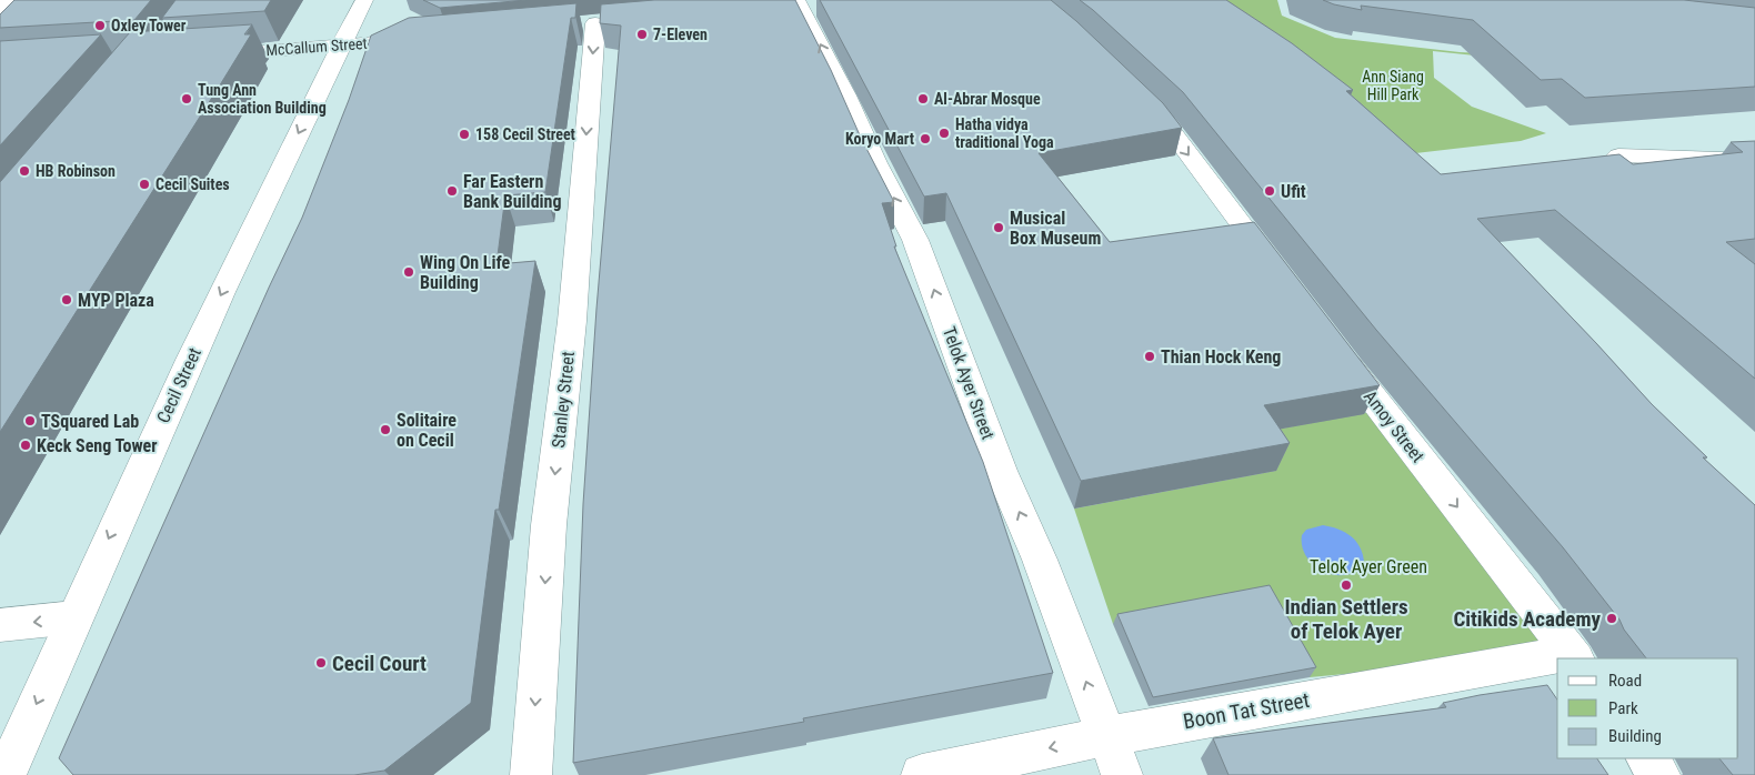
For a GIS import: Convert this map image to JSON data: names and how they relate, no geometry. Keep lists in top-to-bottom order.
{
  "streets": {
    "main road": [
      "McCallum Street",
      "Telok Ayer Street",
      "Cecil Street",
      "Stanley Street",
      "Amoy Street",
      "Boon Tat Street"
    ]
  },
  "crossings": [
    ["McCallum Street", "Cecil Street"],
    ["Telok Ayer Street", "Boon Tat Street"]
  ],
  "one_way": [
    "Telok Ayer Street",
    "Cecil Street",
    "Stanley Street",
    "Amoy Street"
  ],
  "parks": ["Ann Siang Hill Park", "Telok Ayer Green"],
  "places": [
    "Oxley Tower",
    "7-Eleven",
    "Tung Ann Association Building",
    "Al-Abrar Mosque",
    "Hatha vidya traditional Yoga",
    "158 Cecil Street",
    "Koryo Mart",
    "HB Robinson",
    "Cecil Suites",
    "Far Eastern Bank Building",
    "Ufit",
    "Musical Box Museum",
    "Wing On Life Building",
    "MYP Plaza",
    "Thian Hock Keng",
    "TSquared Lab",
    "Solitaire on Cecil",
    "Keck Seng Tower",
    "Indian Settlers of Telok Ayer",
    "Citikids Academy",
    "Cecil Court"
  ],
  "legend": ["Road", "Park", "Building"]
}
